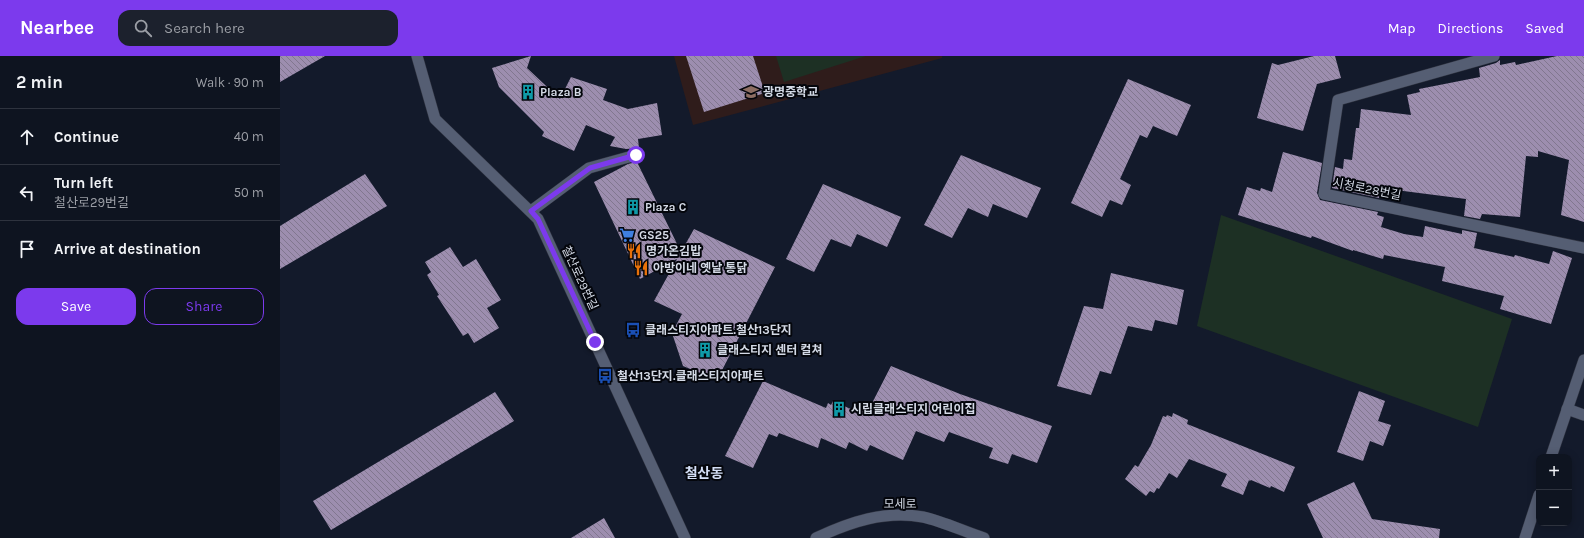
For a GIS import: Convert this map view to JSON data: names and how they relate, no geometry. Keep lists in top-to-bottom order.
{
  "streets": {
    "street": ["시청로28번길", "철산로29번길", "모세로"]
  },
  "districts": ["철산동"],
  "places": {
    "building": [
      "Plaza B",
      "Plaza C",
      "클래스티지 센터 컬쳐",
      "시립클래스티지 어린이집"
    ],
    "school or university": ["광명중학교"],
    "supermarket": ["GS25"],
    "restaurant": ["명가온김밥", "아방이네 옛날 통닭"],
    "bus stop": ["클래스티지아파트.철산13단지", "철산13단지.클래스티지아파트"]
  },
  "page": {
    "header": "Nearbee",
    "search": "Search here",
    "nav": ["Map", "Directions", "Saved"],
    "heading": ["2 min", "Walk · 90 m"],
    "list": [
      ["Continue", "40 m"],
      ["Turn left", "철산로29번길", "50 m"],
      "Arrive at destination"
    ],
    "buttons": ["Save", "Share"],
    "map_buttons": ["+", "−"]
  }
}
